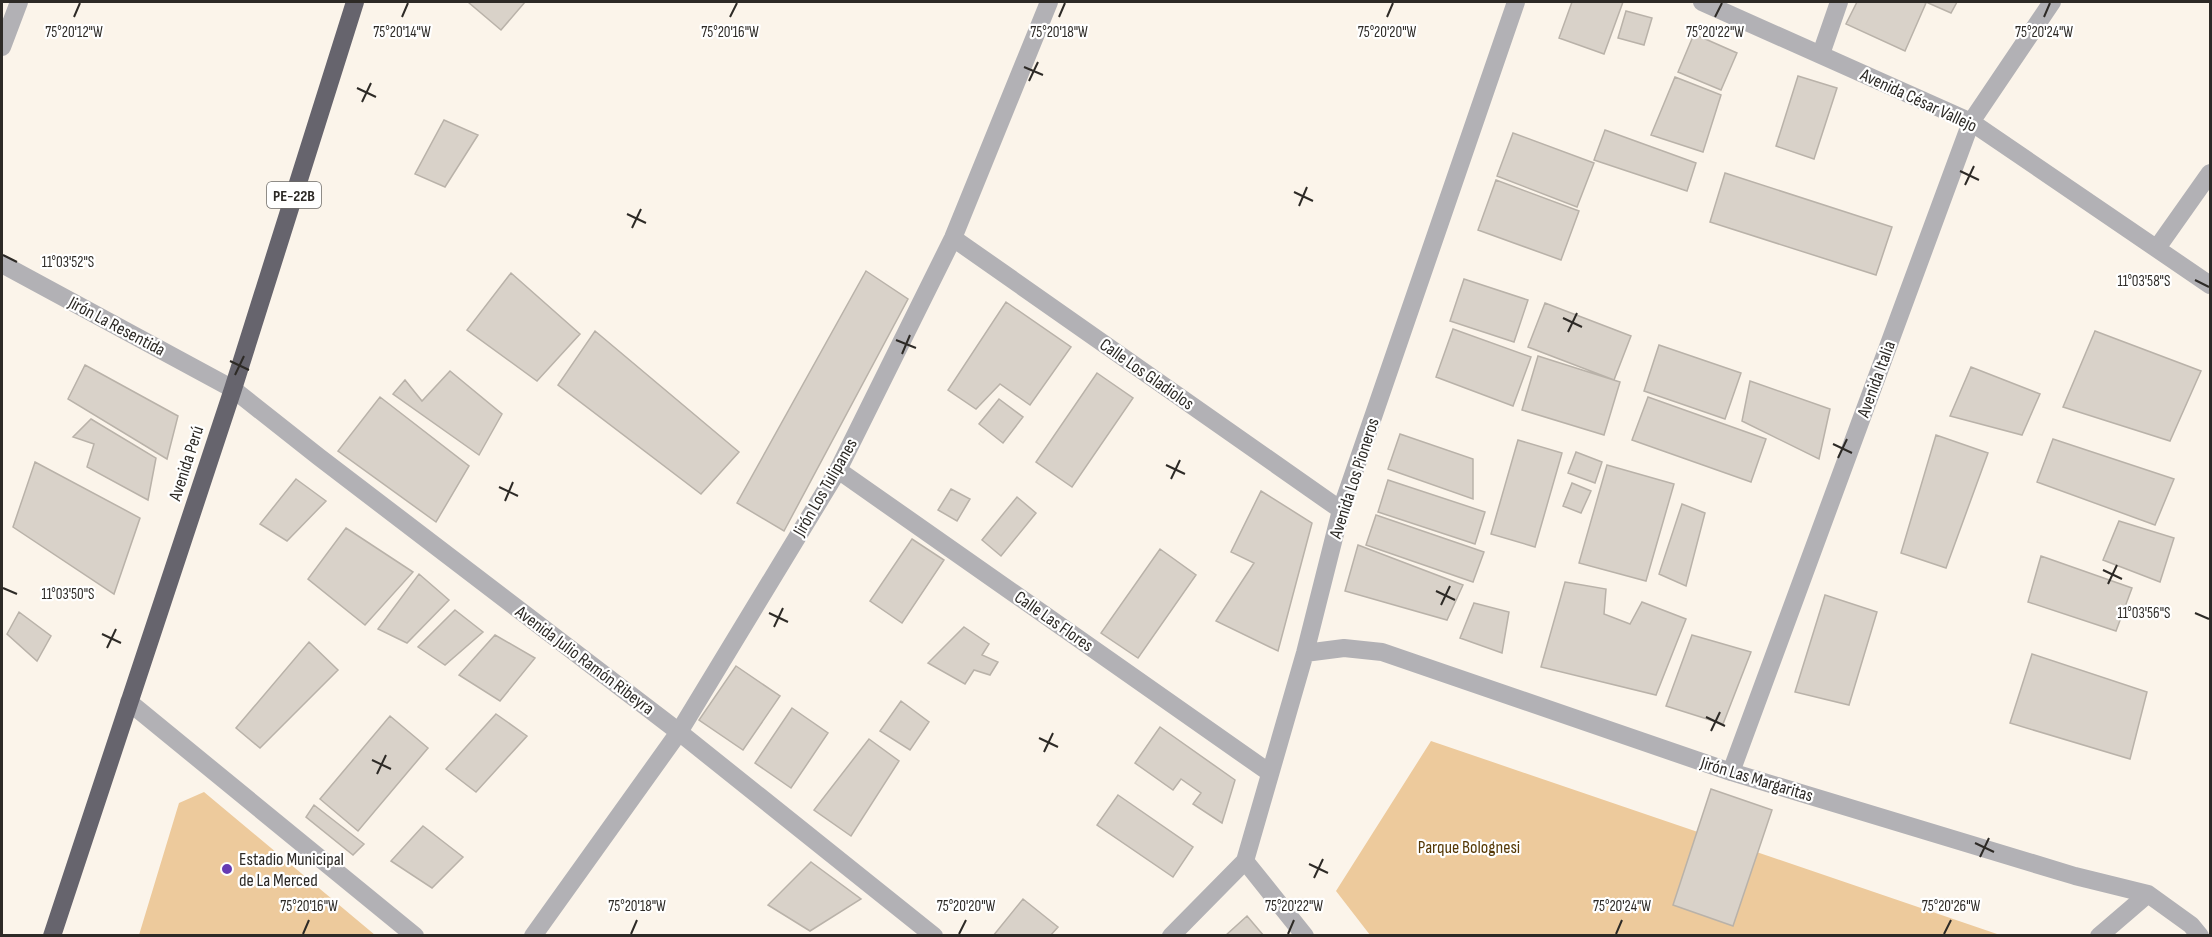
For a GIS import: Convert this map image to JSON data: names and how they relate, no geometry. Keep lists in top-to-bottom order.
{
  "streets": {
    "highway": ["PE-22B", "Avenida Perú"],
    "street": [
      "Avenida César Vallejo",
      "Jirón La Resentida",
      "Calle Los Gladiolos",
      "Avenida Italia",
      "Avenida Los Pioneros",
      "Jirón Los Tulipanes",
      "Calle Las Flores",
      "Avenida Julio Ramón Ribeyra",
      "Jirón Las Margaritas"
    ]
  },
  "crossings": [
    ["Avenida César Vallejo", "Avenida Italia"],
    ["Jirón La Resentida", "Avenida Perú"],
    ["Jirón La Resentida", "Avenida Julio Ramón Ribeyra"],
    ["Calle Los Gladiolos", "Avenida Los Pioneros"],
    ["Calle Los Gladiolos", "Jirón Los Tulipanes"],
    ["Avenida Italia", "Jirón Las Margaritas"],
    ["Avenida Perú", "Avenida Julio Ramón Ribeyra"],
    ["Avenida Los Pioneros", "Calle Las Flores"],
    ["Avenida Los Pioneros", "Jirón Las Margaritas"],
    ["Jirón Los Tulipanes", "Calle Las Flores"],
    ["Jirón Los Tulipanes", "Avenida Julio Ramón Ribeyra"]
  ],
  "parks": ["Parque Bolognesi"],
  "places": ["Estadio Municipal de La Merced"],
  "coordinates": [
    "75°20'16\"W",
    "75°20'18\"W",
    "75°20'20\"W",
    "75°20'24\"W",
    "75°20'12\"W",
    "75°20'14\"W",
    "75°20'22\"W",
    "11°03'52\"S",
    "11°03'58\"S",
    "11°03'50\"S",
    "11°03'56\"S",
    "75°20'26\"W"
  ]
}
